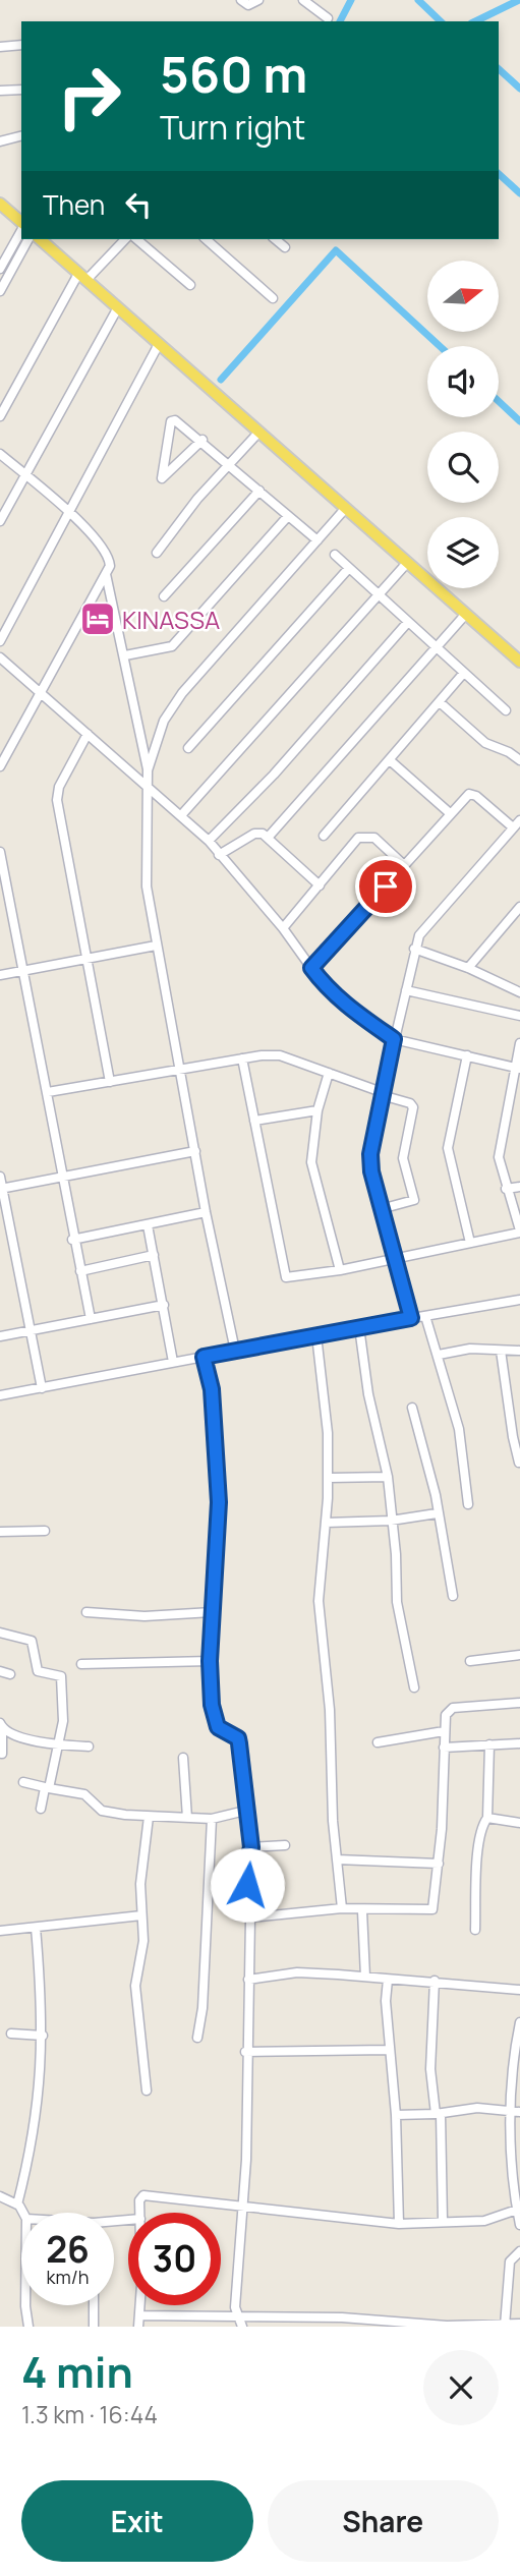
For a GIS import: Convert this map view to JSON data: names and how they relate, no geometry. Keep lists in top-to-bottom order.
{
  "places": {
    "hotel": ["KINASSA"]
  },
  "north": "right",
  "page": {
    "turn": ["560 m", "Turn right"],
    "then": "Then",
    "speed": "26 km/h",
    "limit": "30",
    "heading": ["4 min", "1.3 km · 16:44"],
    "buttons": ["Exit", "Share"]
  }
}
